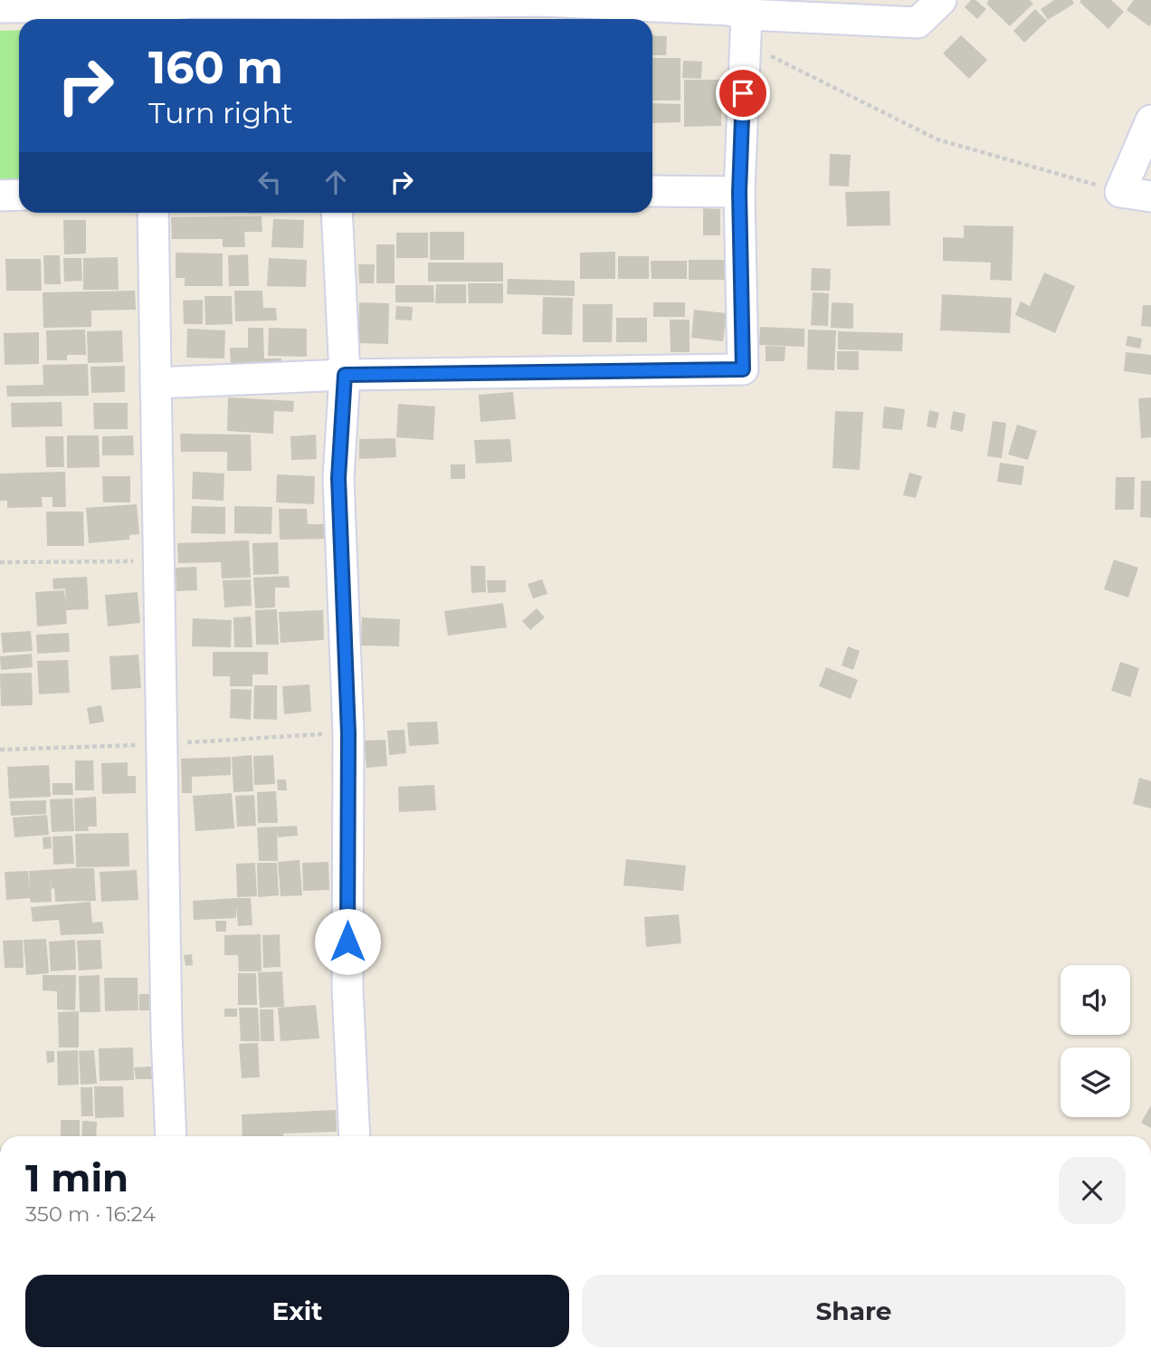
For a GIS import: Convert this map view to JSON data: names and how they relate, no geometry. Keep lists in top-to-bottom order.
{
  "page": {
    "turn": ["160 m", "Turn right"],
    "heading": ["1 min", "350 m · 16:24"],
    "buttons": ["Exit", "Share"]
  }
}
